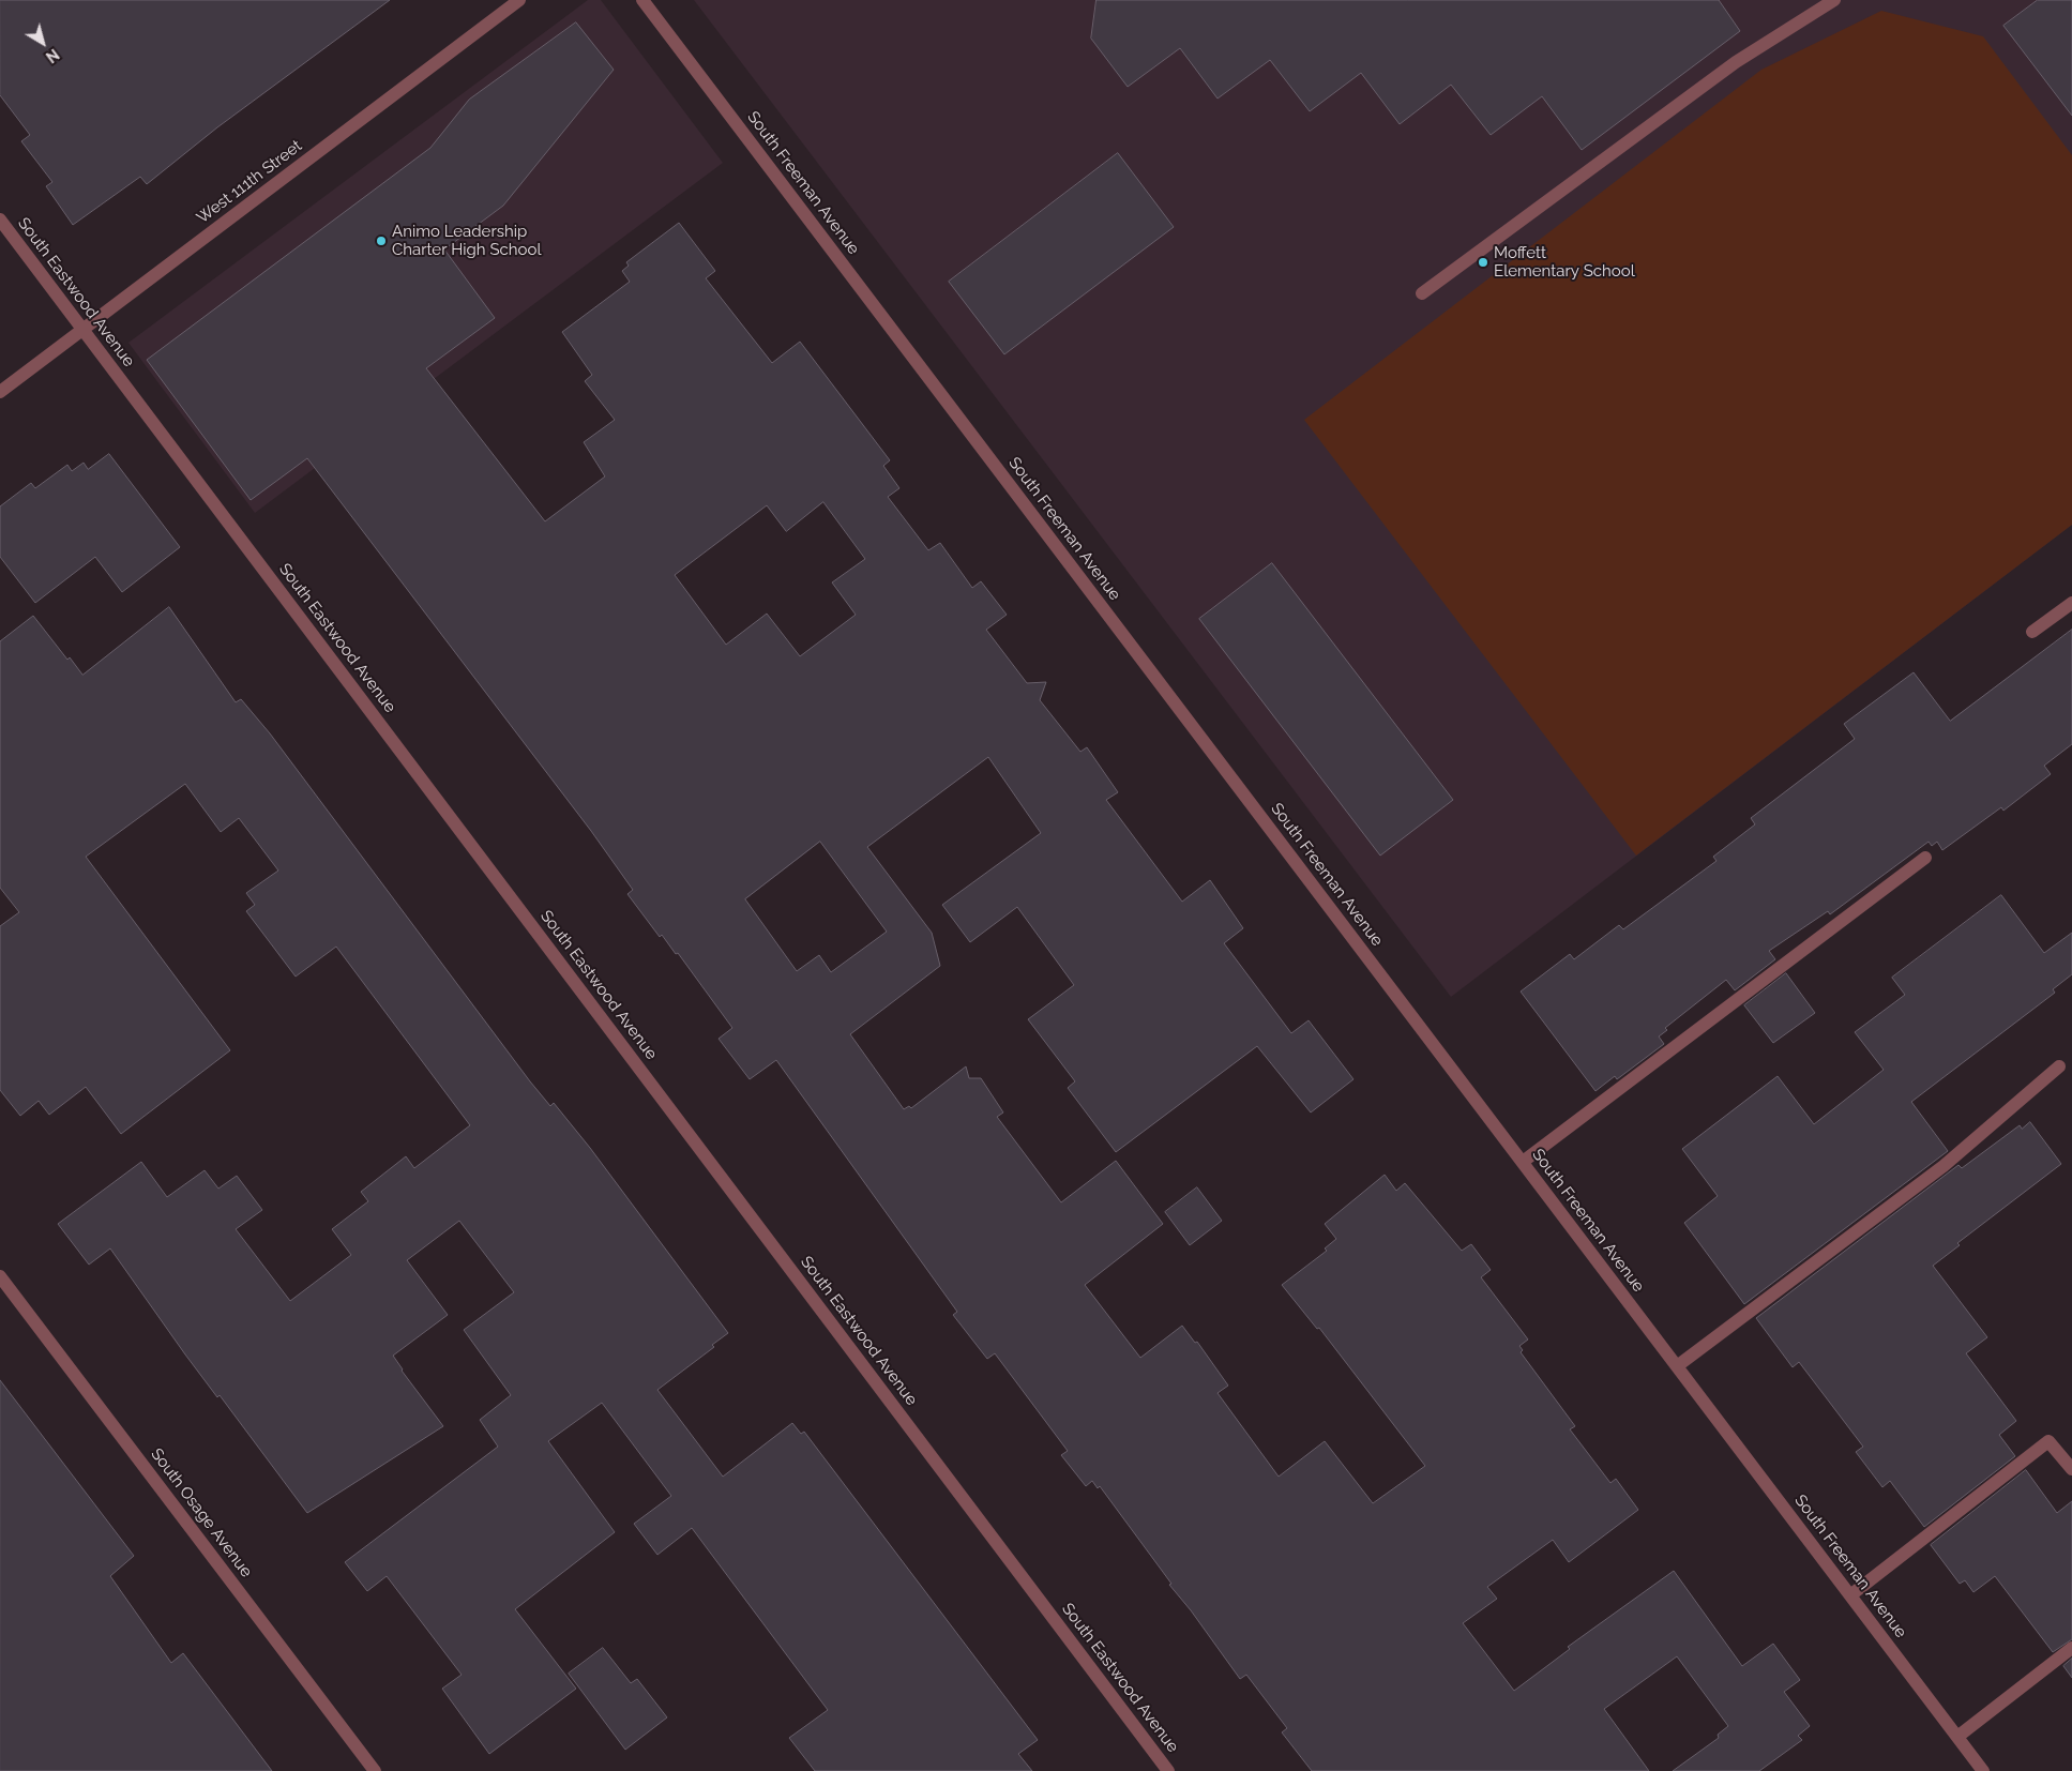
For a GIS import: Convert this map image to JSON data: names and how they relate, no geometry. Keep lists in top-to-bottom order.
{
  "streets": {
    "street": [
      "West 111th Street",
      "South Freeman Avenue",
      "South Eastwood Avenue",
      "South Osage Avenue"
    ]
  },
  "crossings": [
    ["West 111th Street", "South Eastwood Avenue"]
  ],
  "places": ["Animo Leadership Charter High School", "Moffett Elementary School"],
  "north": "bottom right"
}
